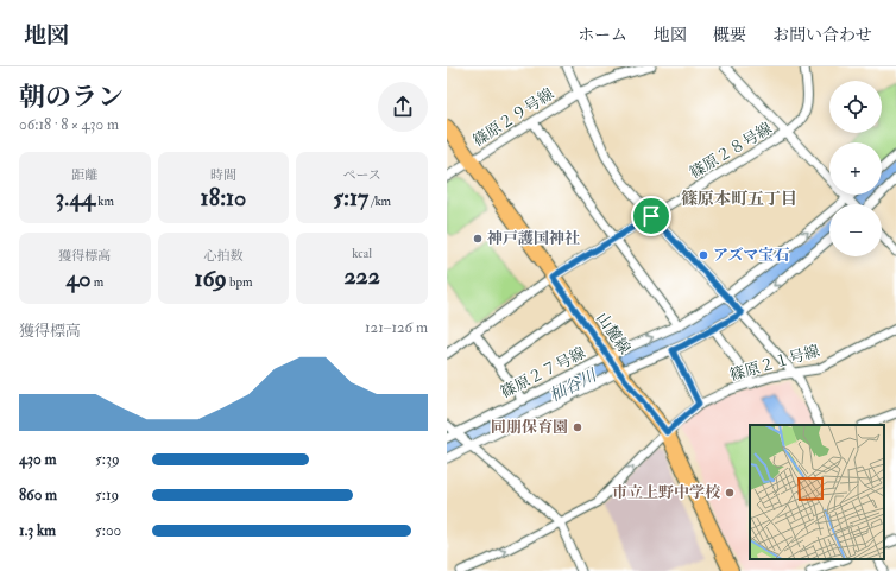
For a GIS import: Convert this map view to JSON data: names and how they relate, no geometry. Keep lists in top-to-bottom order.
{
  "streets": {
    "main road": ["山麓線"],
    "street": [
      "篠原２９号線",
      "篠原２８号線",
      "篠原２１号線",
      "篠原２７号線"
    ]
  },
  "crossings": [
    ["篠原２９号線", "山麓線"],
    ["篠原２８号線", "山麓線"],
    ["山麓線", "篠原２１号線"],
    ["山麓線", "篠原２７号線"]
  ],
  "one_way": ["篠原２１号線"],
  "districts": ["篠原本町五丁目"],
  "water": ["杣谷川"],
  "places": [
    "神戸護国神社",
    "アズマ宝石",
    "同朋保育園",
    "市立上野中学校"
  ],
  "page": {
    "header": "地図",
    "nav": [
      "ホーム",
      "地図",
      "概要",
      "お問い合わせ"
    ],
    "heading": ["朝のラン", "06:18 · 8 × 430 m"],
    "map_buttons": ["+", "−"],
    "stats": [
      ["距離", "3.44 km"],
      ["時間", "18:10"],
      ["ペース", "5:17 /km"],
      ["獲得標高", "40 m"],
      ["心拍数", "169 bpm"],
      ["kcal", "222"]
    ],
    "chart": ["獲得標高", "121–126 m"],
    "list": [
      {
        "name": "430 m",
        "note": "5:39"
      },
      {
        "name": "860 m",
        "note": "5:19"
      },
      {
        "name": "1.3 km",
        "note": "5:00"
      }
    ]
  }
}
